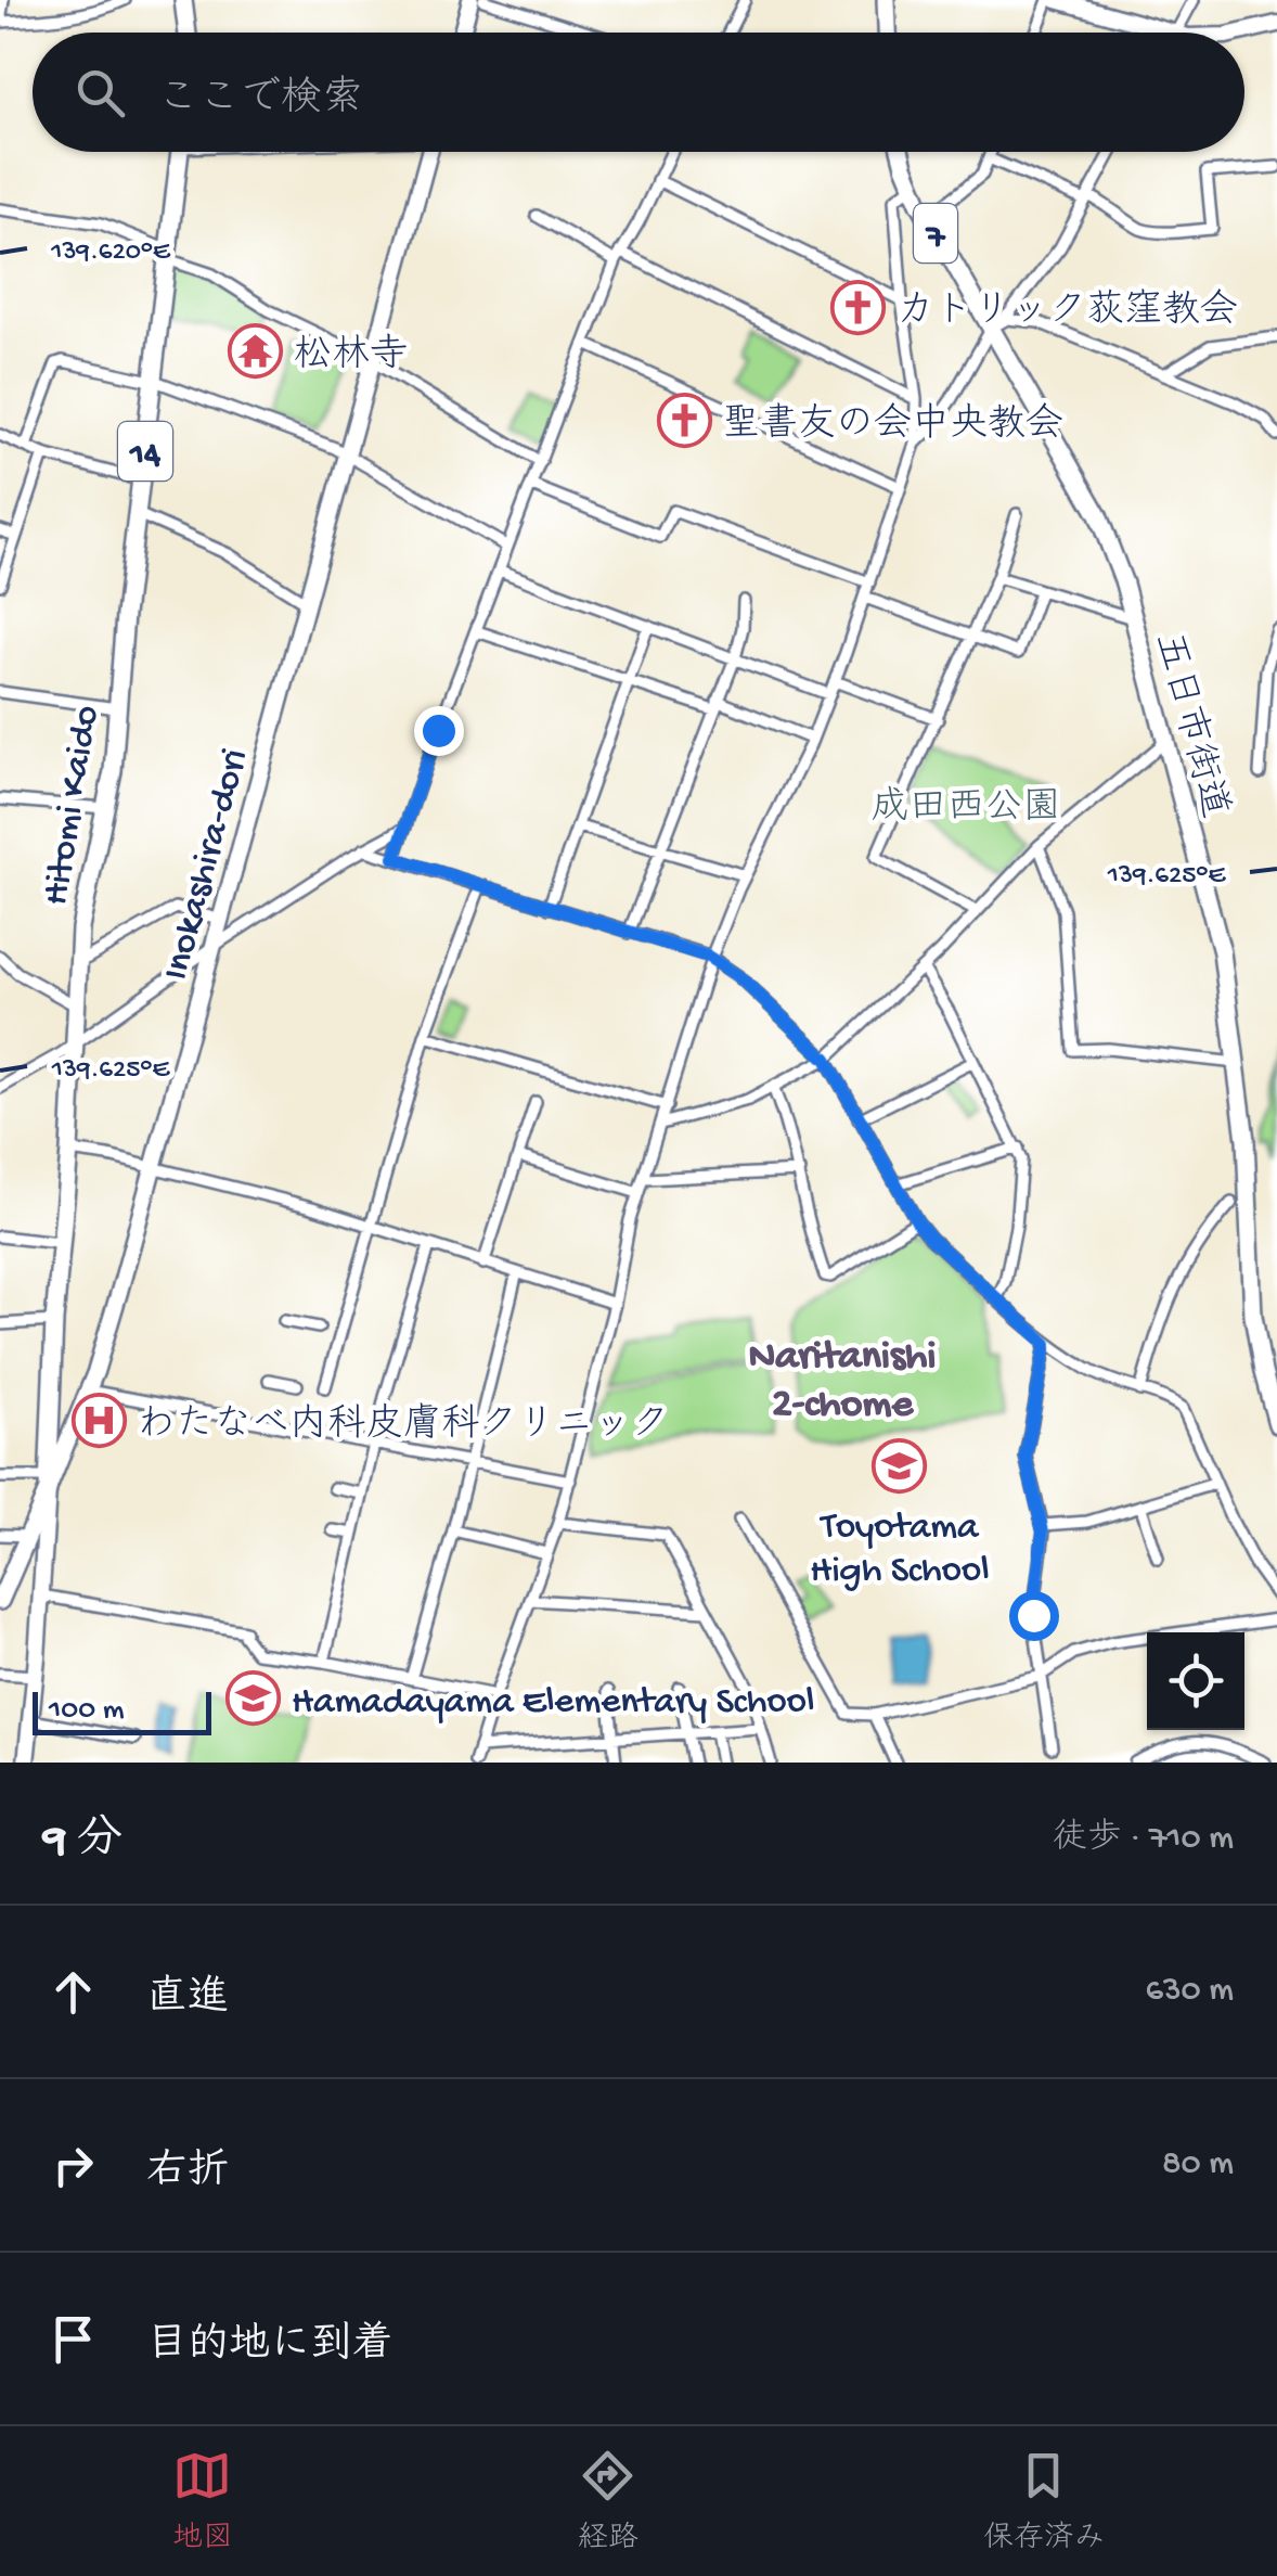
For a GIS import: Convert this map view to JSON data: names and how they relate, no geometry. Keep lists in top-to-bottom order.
{
  "streets": {
    "main road": [
      "7",
      "14",
      "五日市街道",
      "Hitomi Kaido",
      "Inokashira-dori"
    ]
  },
  "crossings": [
    ["7", "五日市街道"],
    ["Hitomi Kaido", "Inokashira-dori"]
  ],
  "districts": ["Naritanishi 2-chome"],
  "parks": ["成田西公園"],
  "places": {
    "church": ["カトリック荻窪教会", "聖書友の会中央教会"],
    "temple": ["松林寺"],
    "hospital": ["わたなべ内科皮膚科クリニック"],
    "school or university": ["Toyotama High School", "Hamadayama Elementary School"]
  },
  "scale_bar": "100 m",
  "page": {
    "search": "ここで検索",
    "scale": "100 m",
    "heading": ["9 分", "徒歩 · 710 m"],
    "list": [
      ["直進", "630 m"],
      ["右折", "80 m"],
      "目的地に到着"
    ],
    "nav": ["地図", "経路", "保存済み"]
  },
  "coordinates": ["139.620°E", "139.625°E"]
}
